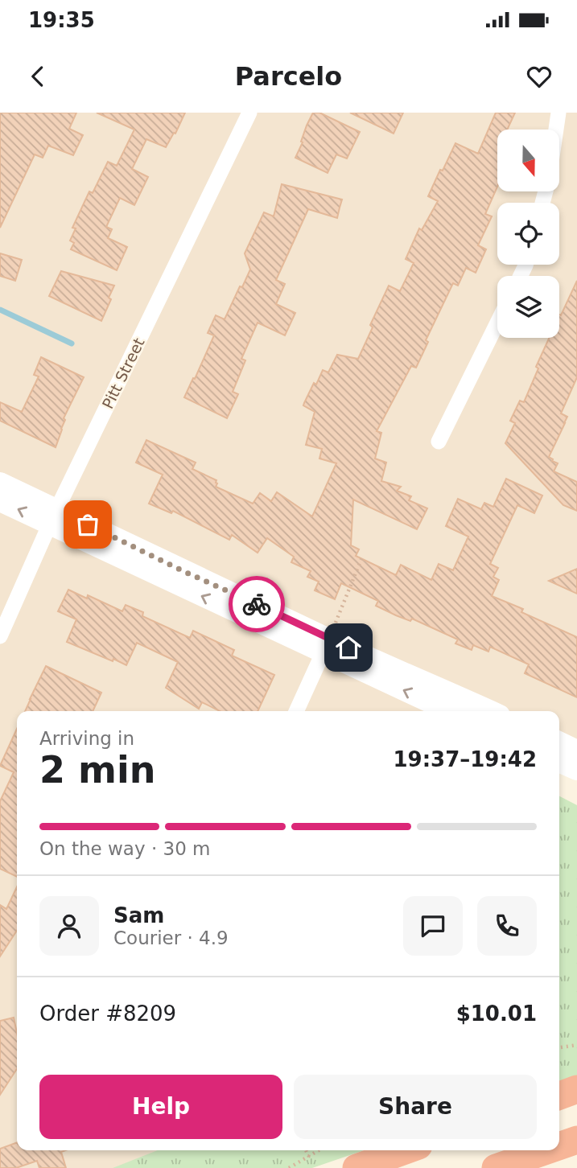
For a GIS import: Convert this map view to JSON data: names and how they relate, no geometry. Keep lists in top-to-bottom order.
{
  "streets": {
    "street": ["Pitt Street"]
  },
  "north": "bottom",
  "page": {
    "status": "19:35",
    "header": "Parcelo",
    "heading": ["2 min", "Arriving in", "19:37–19:42"],
    "panel": [
      "Sam",
      "Courier · 4.9",
      "Order #8209",
      "$10.01"
    ],
    "bar": "On the way · 30 m",
    "buttons": ["Help", "Share"]
  }
}
